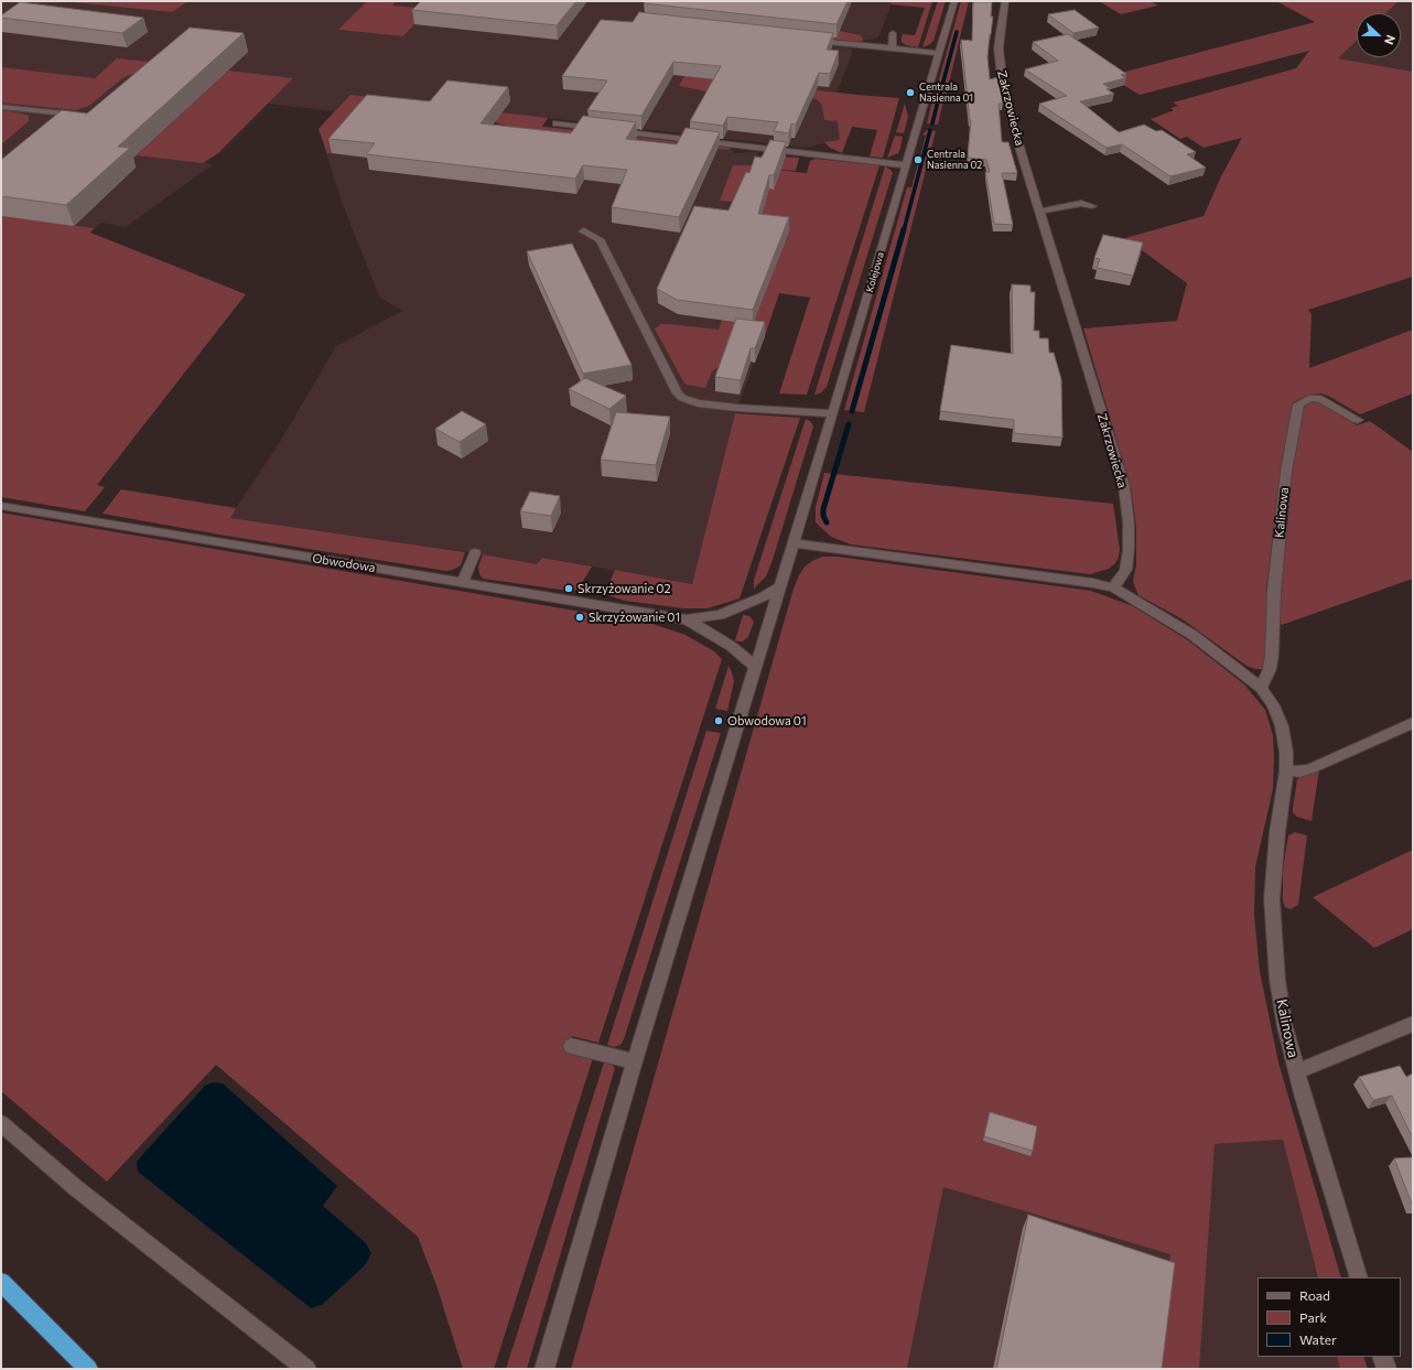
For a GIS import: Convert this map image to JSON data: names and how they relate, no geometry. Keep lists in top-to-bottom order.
{
  "streets": {
    "street": [
      "Zakrzowiecka",
      "Kolejowa",
      "Kalinowa",
      "Obwodowa"
    ]
  },
  "crossings": [
    ["Zakrzowiecka", "Kalinowa"],
    ["Kolejowa", "Obwodowa"]
  ],
  "places": [
    "Centrala Nasienna 01",
    "Centrala Nasienna 02",
    "Skrzyżowanie 02",
    "Skrzyżowanie 01",
    "Obwodowa 01"
  ],
  "legend": ["Road", "Park", "Water"],
  "north": "right"
}
